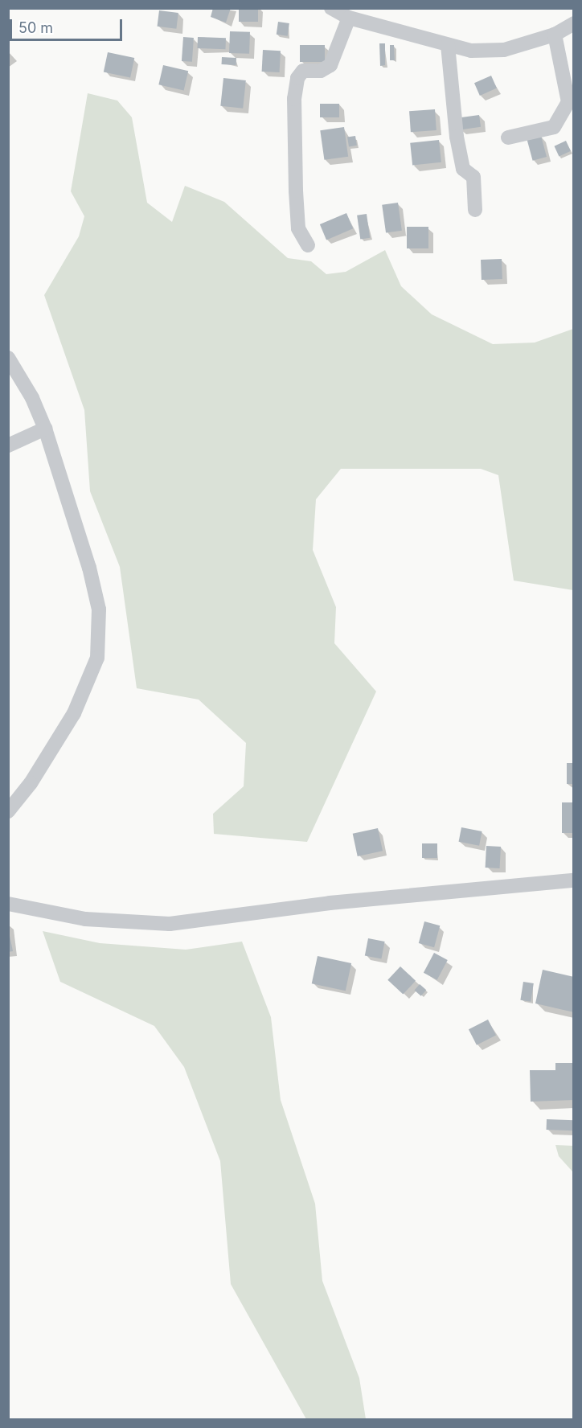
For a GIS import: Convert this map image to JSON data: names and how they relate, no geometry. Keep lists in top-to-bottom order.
{
  "scale_bar": "50 m"
}
